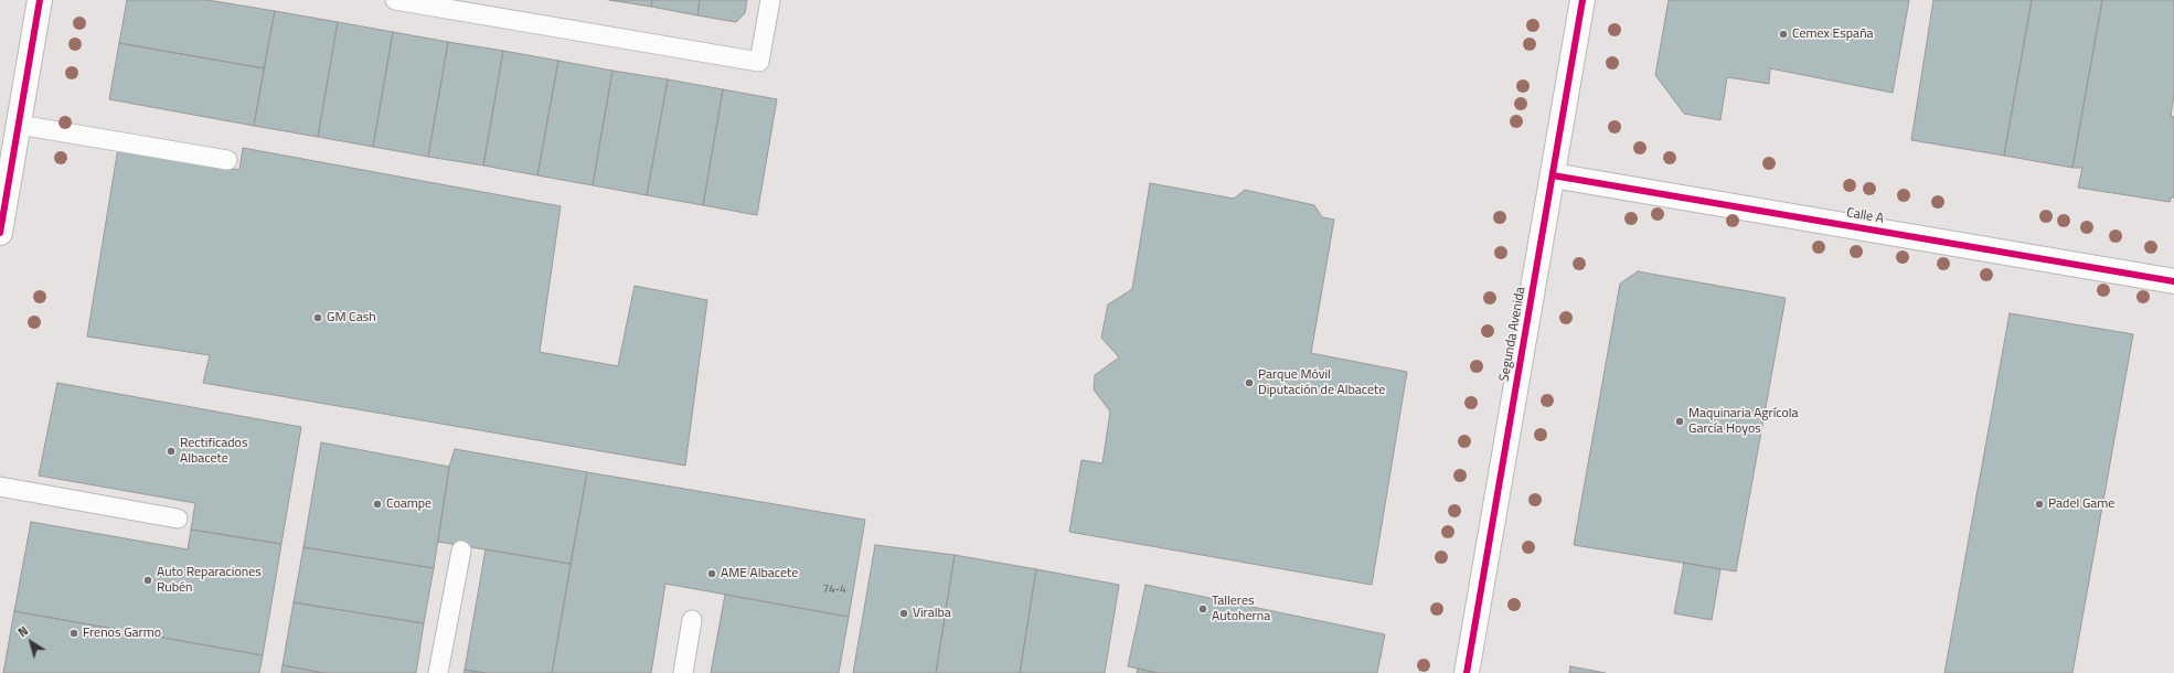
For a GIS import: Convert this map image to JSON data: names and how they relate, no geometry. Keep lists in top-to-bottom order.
{
  "streets": {
    "street": ["Calle A", "Segunda Avenida"]
  },
  "crossings": [
    ["Calle A", "Segunda Avenida"]
  ],
  "places": [
    "Cemex España",
    "GM Cash",
    "Parque Móvil Diputación de Albacete",
    "Maquinaria Agrícola García Hoyos",
    "Rectificados Albacete",
    "Coampe",
    "Padel Game",
    "AME Albacete",
    "Auto Reparaciones Rubén",
    "Talleres Autoherna",
    "Viralba",
    "Frenos Garmo"
  ],
  "house_numbers": ["74-4"],
  "north": "top left"
}
